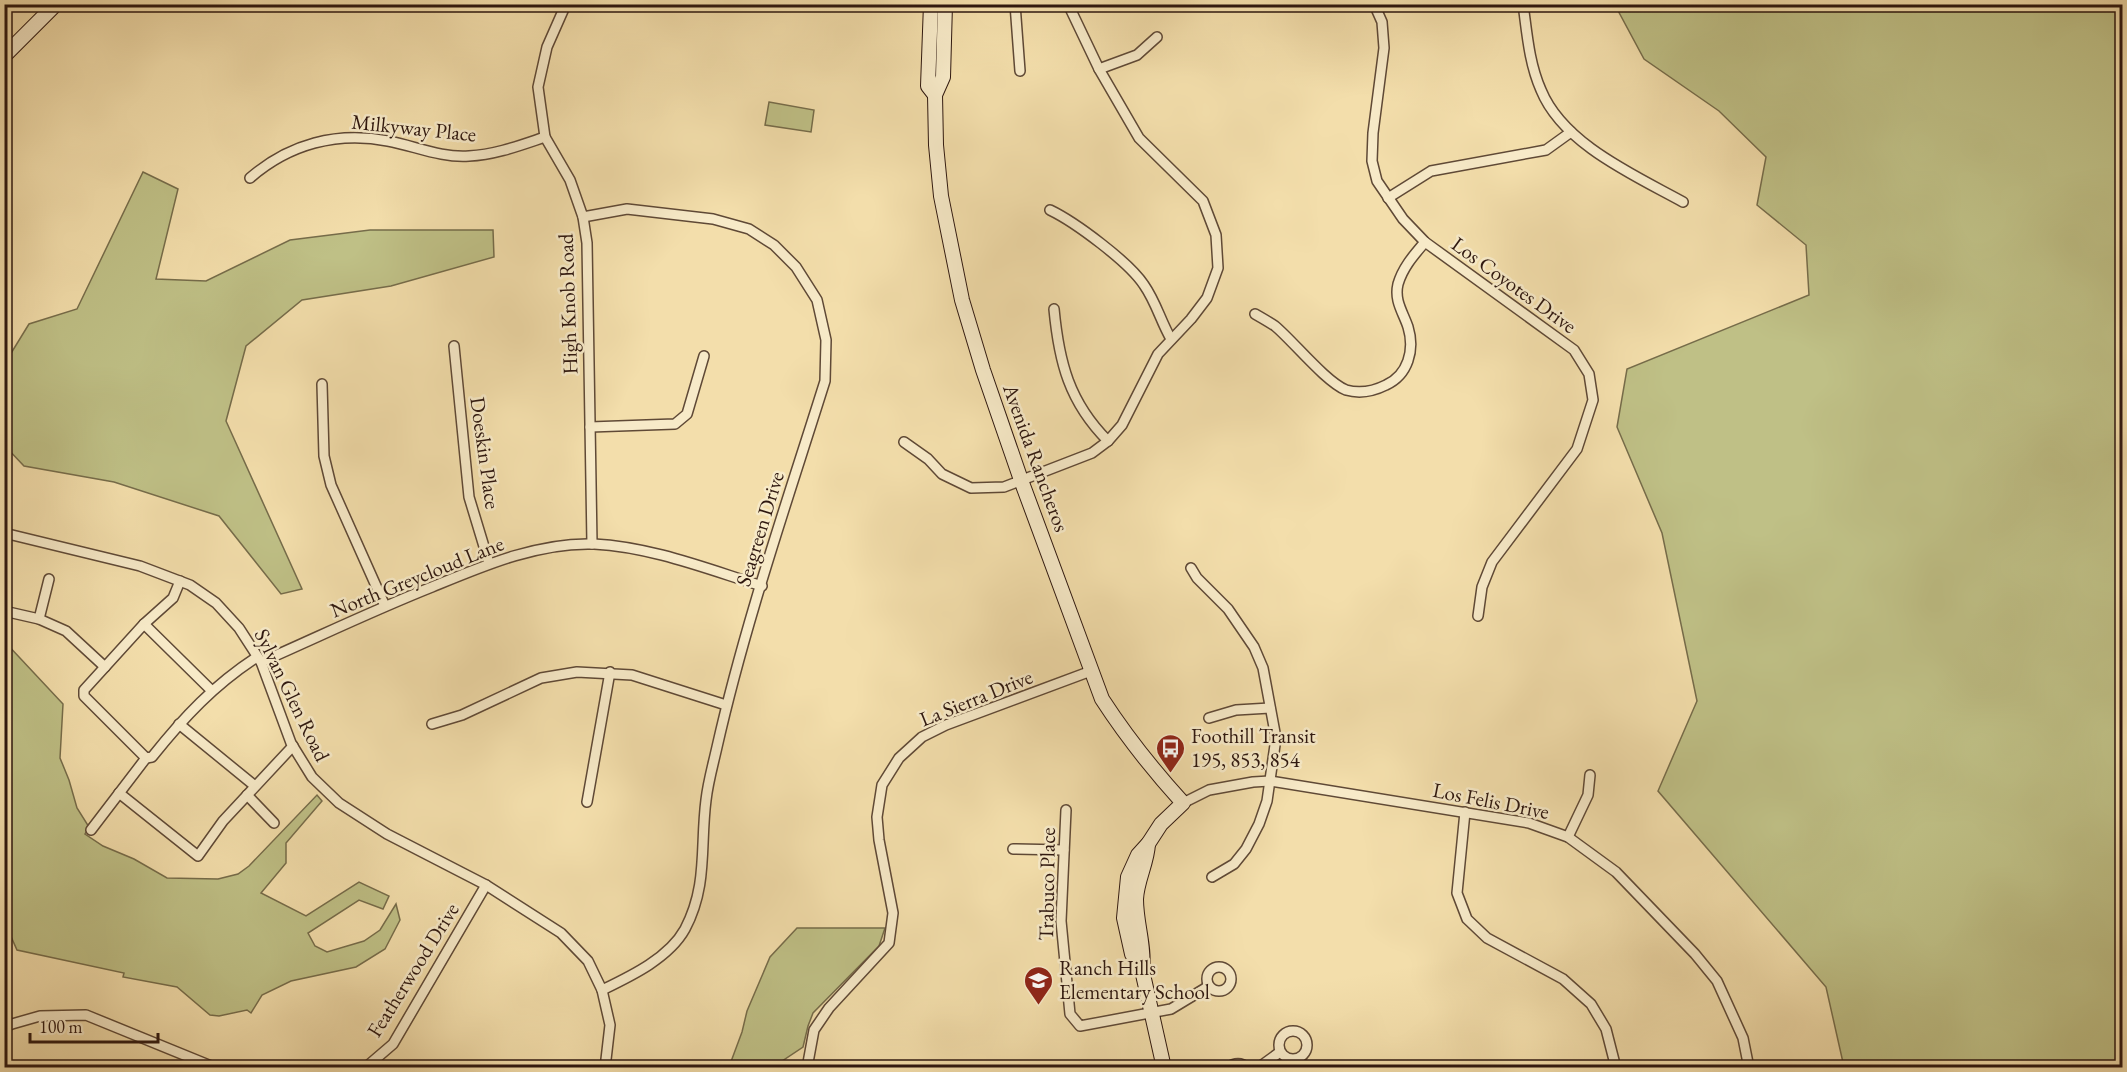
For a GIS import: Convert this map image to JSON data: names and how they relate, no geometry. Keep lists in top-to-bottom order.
{
  "streets": {
    "main road": ["Avenida Rancheros"],
    "street": [
      "Milkyway Place",
      "Los Coyotes Drive",
      "High Knob Road",
      "Doeskin Place",
      "Seagreen Drive",
      "North Greycloud Lane",
      "Sylvan Glen Road",
      "La Sierra Drive",
      "Los Felis Drive",
      "Trabuco Place",
      "Featherwood Drive"
    ]
  },
  "crossings": [
    ["Milkyway Place", "High Knob Road"],
    ["High Knob Road", "Seagreen Drive"],
    ["High Knob Road", "North Greycloud Lane"],
    ["Doeskin Place", "North Greycloud Lane"],
    ["Avenida Rancheros", "La Sierra Drive"],
    ["Avenida Rancheros", "Los Felis Drive"],
    ["Seagreen Drive", "North Greycloud Lane"],
    ["Seagreen Drive", "Sylvan Glen Road"],
    ["North Greycloud Lane", "Sylvan Glen Road"],
    ["Sylvan Glen Road", "Featherwood Drive"]
  ],
  "places": {
    "bus stop": ["Foothill Transit 195, 853, 854"],
    "school or university": ["Ranch Hills Elementary School"]
  },
  "scale_bar": "100 m"
}
